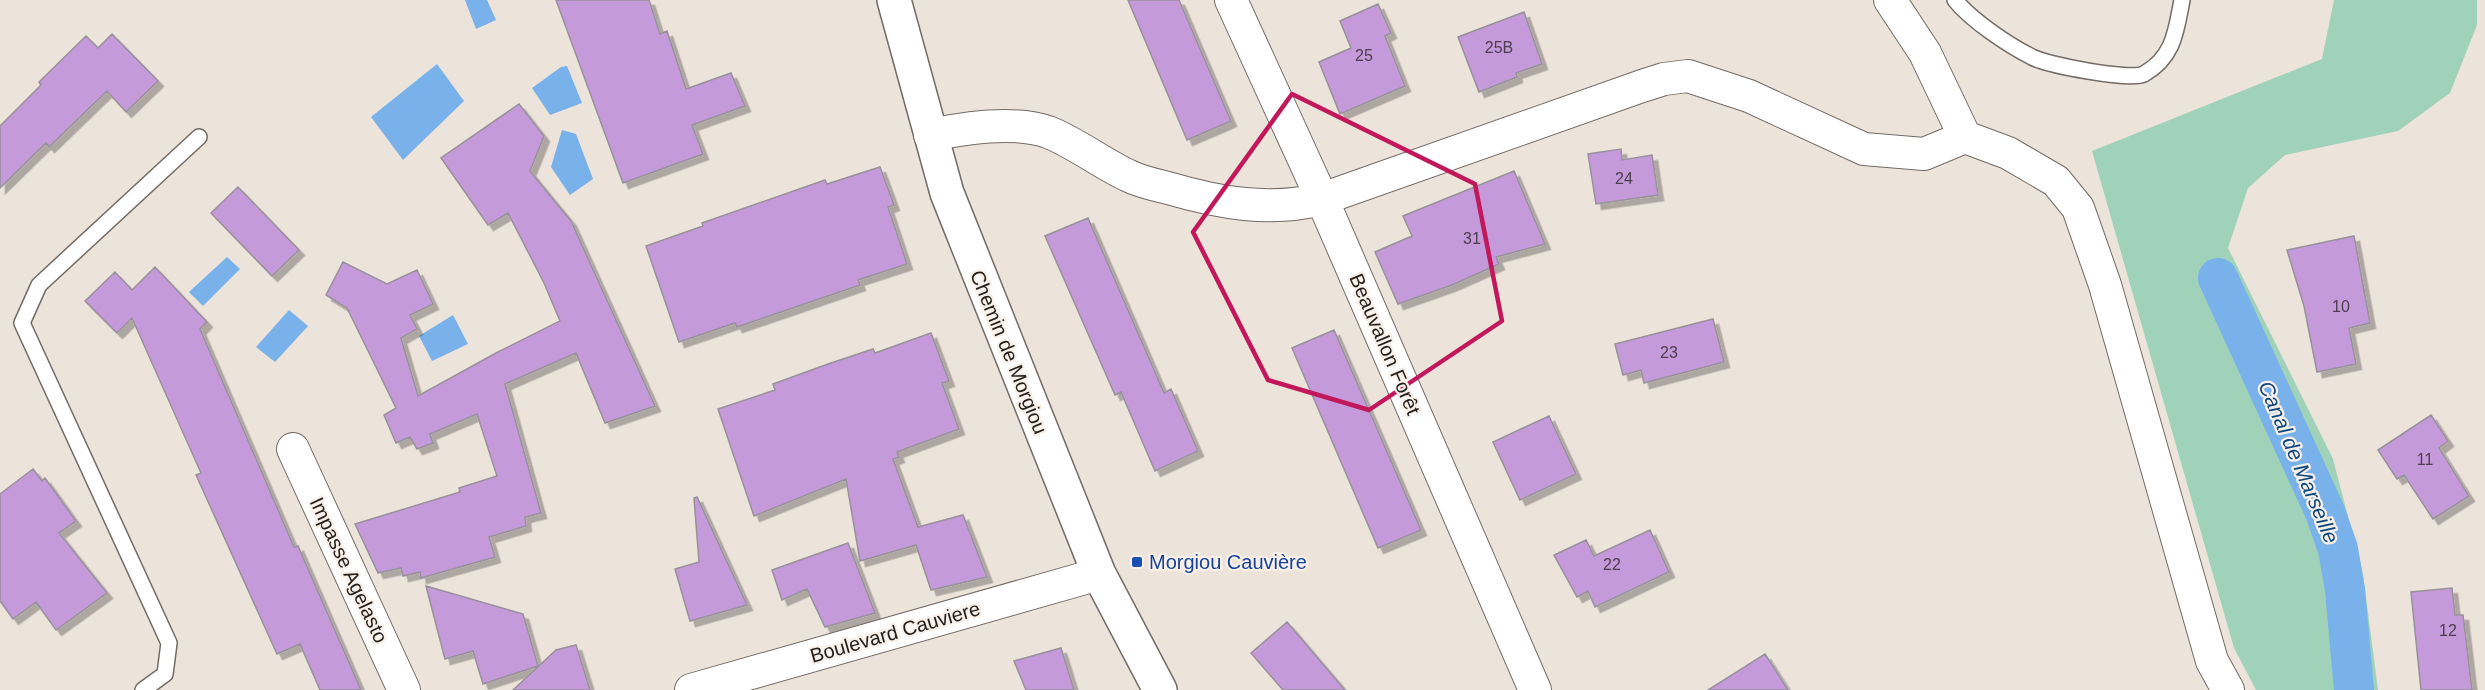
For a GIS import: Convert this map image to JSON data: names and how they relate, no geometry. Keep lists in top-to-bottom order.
{
  "streets": {
    "street": [
      "Beauvallon Forêt",
      "Chemin de Morgiou",
      "Impasse Agelasto",
      "Boulevard Cauviere"
    ]
  },
  "crossings": [
    ["Chemin de Morgiou", "Boulevard Cauviere"]
  ],
  "water": ["Canal de Marseille"],
  "places": {
    "transit": ["Morgiou Cauvière"]
  },
  "house_numbers": [
    "25B",
    "25",
    "24",
    "31",
    "10",
    "23",
    "11",
    "22",
    "12"
  ]
}
